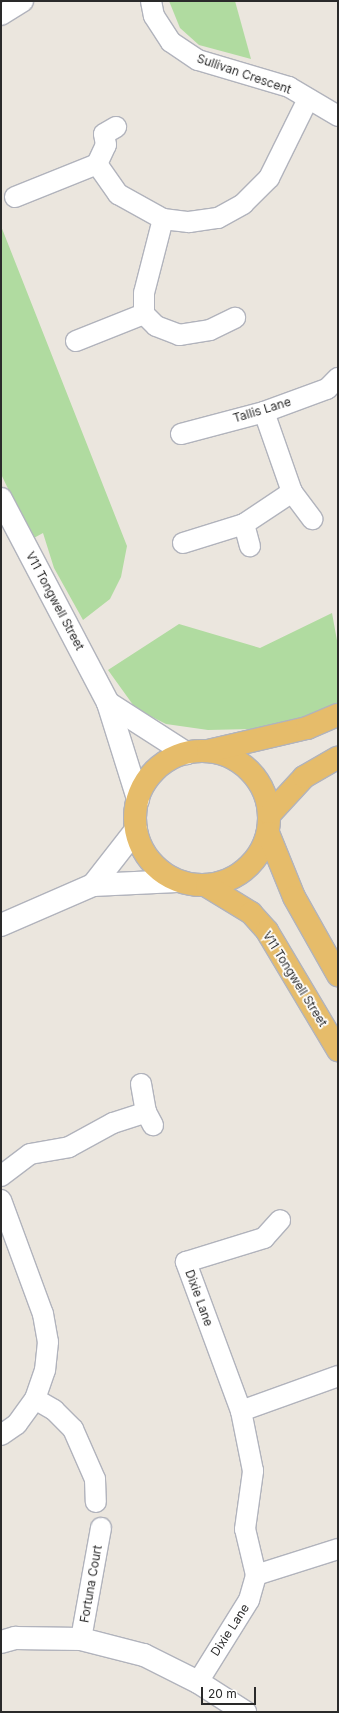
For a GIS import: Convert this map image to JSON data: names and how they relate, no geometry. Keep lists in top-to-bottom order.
{
  "streets": {
    "highway": ["V11 Tongwell Street"],
    "street": [
      "Sullivan Crescent",
      "Tallis Lane",
      "Dixie Lane",
      "Fortuna Court"
    ]
  },
  "scale_bar": "20 m"
}
